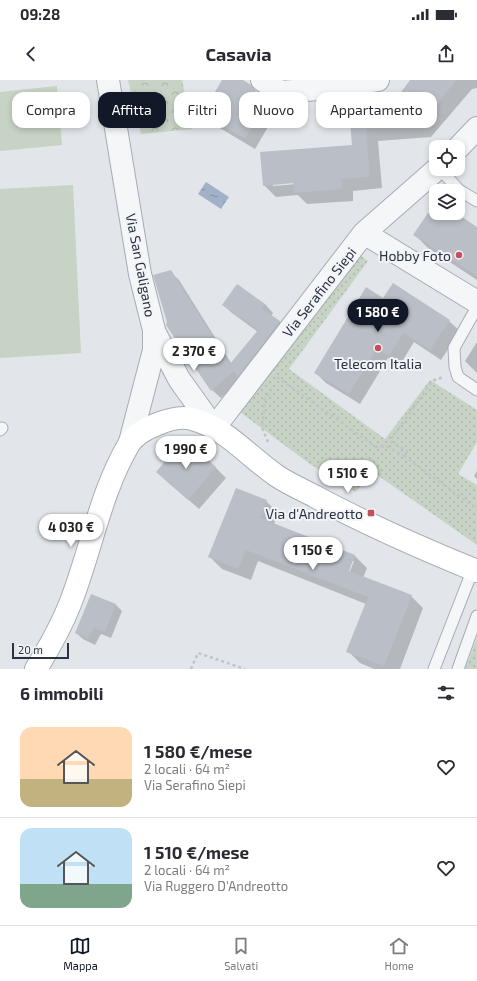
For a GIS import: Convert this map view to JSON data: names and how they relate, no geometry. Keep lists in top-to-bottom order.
{
  "streets": {
    "main road": ["Via San Galigano"],
    "street": ["Via Serafino Siepi"]
  },
  "places": {
    "other": ["Hobby Foto", "Telecom Italia"],
    "transit": ["Via d'Andreotto"]
  },
  "scale_bar": "20 m",
  "page": {
    "status": "09:28",
    "header": "Casavia",
    "chip": [
      "Compra",
      "Affitta",
      "Filtri",
      "Nuovo",
      "Appartamento"
    ],
    "price": [
      "1 580 €",
      "2 370 €",
      "1 990 €",
      "1 510 €",
      "4 030 €",
      "1 150 €"
    ],
    "scale": "20 m",
    "heading": "6 immobili",
    "list": [
      {
        "name": "1 580 €/mese",
        "note": "2 locali · 64 m² · Via Serafino Siepi"
      },
      {
        "name": "1 510 €/mese",
        "note": "2 locali · 64 m² · Via Ruggero D'Andreotto"
      }
    ],
    "tabs": ["Mappa", "Salvati", "Home"]
  }
}
